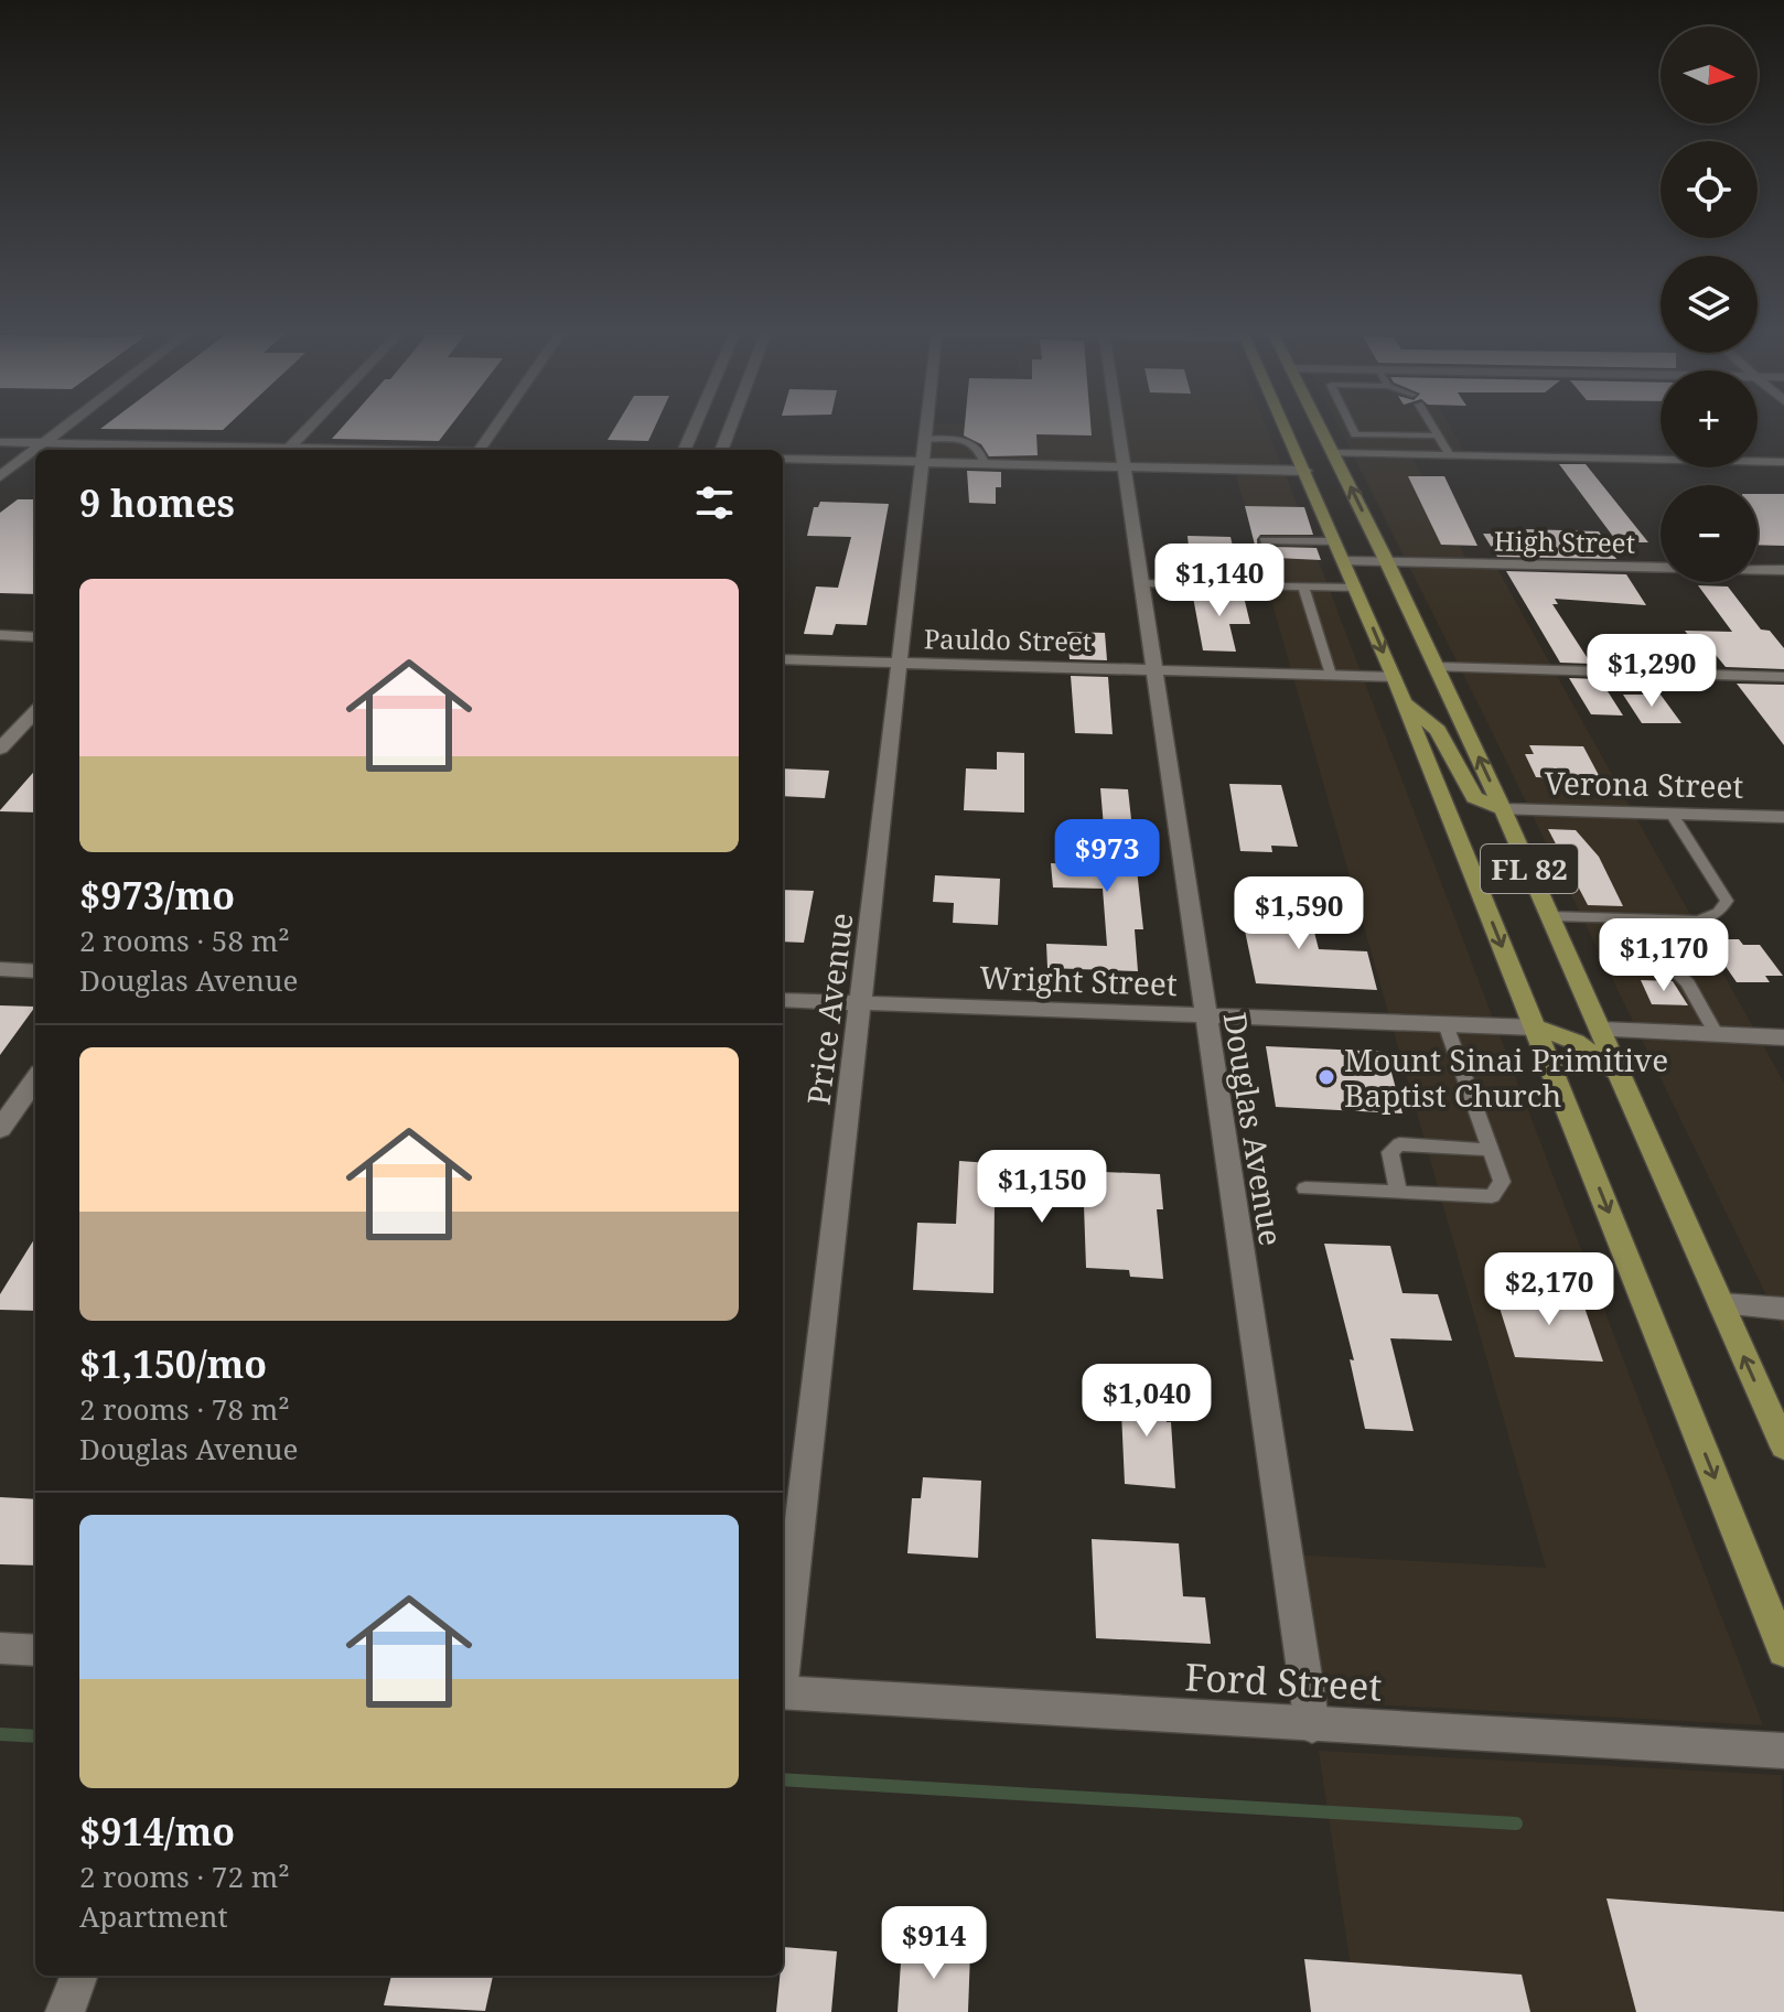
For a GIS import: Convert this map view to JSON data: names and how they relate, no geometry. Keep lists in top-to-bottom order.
{
  "streets": {
    "main road": ["FL 82"],
    "street": [
      "High Street",
      "Pauldo Street",
      "Verona Street",
      "Wright Street",
      "Price Avenue",
      "Douglas Avenue",
      "Ford Street"
    ]
  },
  "crossings": [
    ["High Street", "FL 82"],
    ["Pauldo Street", "FL 82"],
    ["Pauldo Street", "Price Avenue"],
    ["Pauldo Street", "Douglas Avenue"],
    ["Verona Street", "FL 82"],
    ["FL 82", "Wright Street"],
    ["Wright Street", "Price Avenue"],
    ["Wright Street", "Douglas Avenue"],
    ["Douglas Avenue", "Ford Street"]
  ],
  "places": ["Mount Sinai Primitive Baptist Church"],
  "north": "right",
  "page": {
    "map_buttons": ["+", "−"],
    "heading": "9 homes",
    "price": [
      "$1,140",
      "$1,290",
      "$973",
      "$1,590",
      "$1,170",
      "$1,150",
      "$2,170",
      "$1,040",
      "$914"
    ],
    "list": [
      {
        "name": "$973/mo",
        "note": "2 rooms · 58 m² · Douglas Avenue"
      },
      {
        "name": "$1,150/mo",
        "note": "2 rooms · 78 m² · Douglas Avenue"
      },
      {
        "name": "$914/mo",
        "note": "2 rooms · 72 m² · Apartment"
      }
    ]
  }
}
